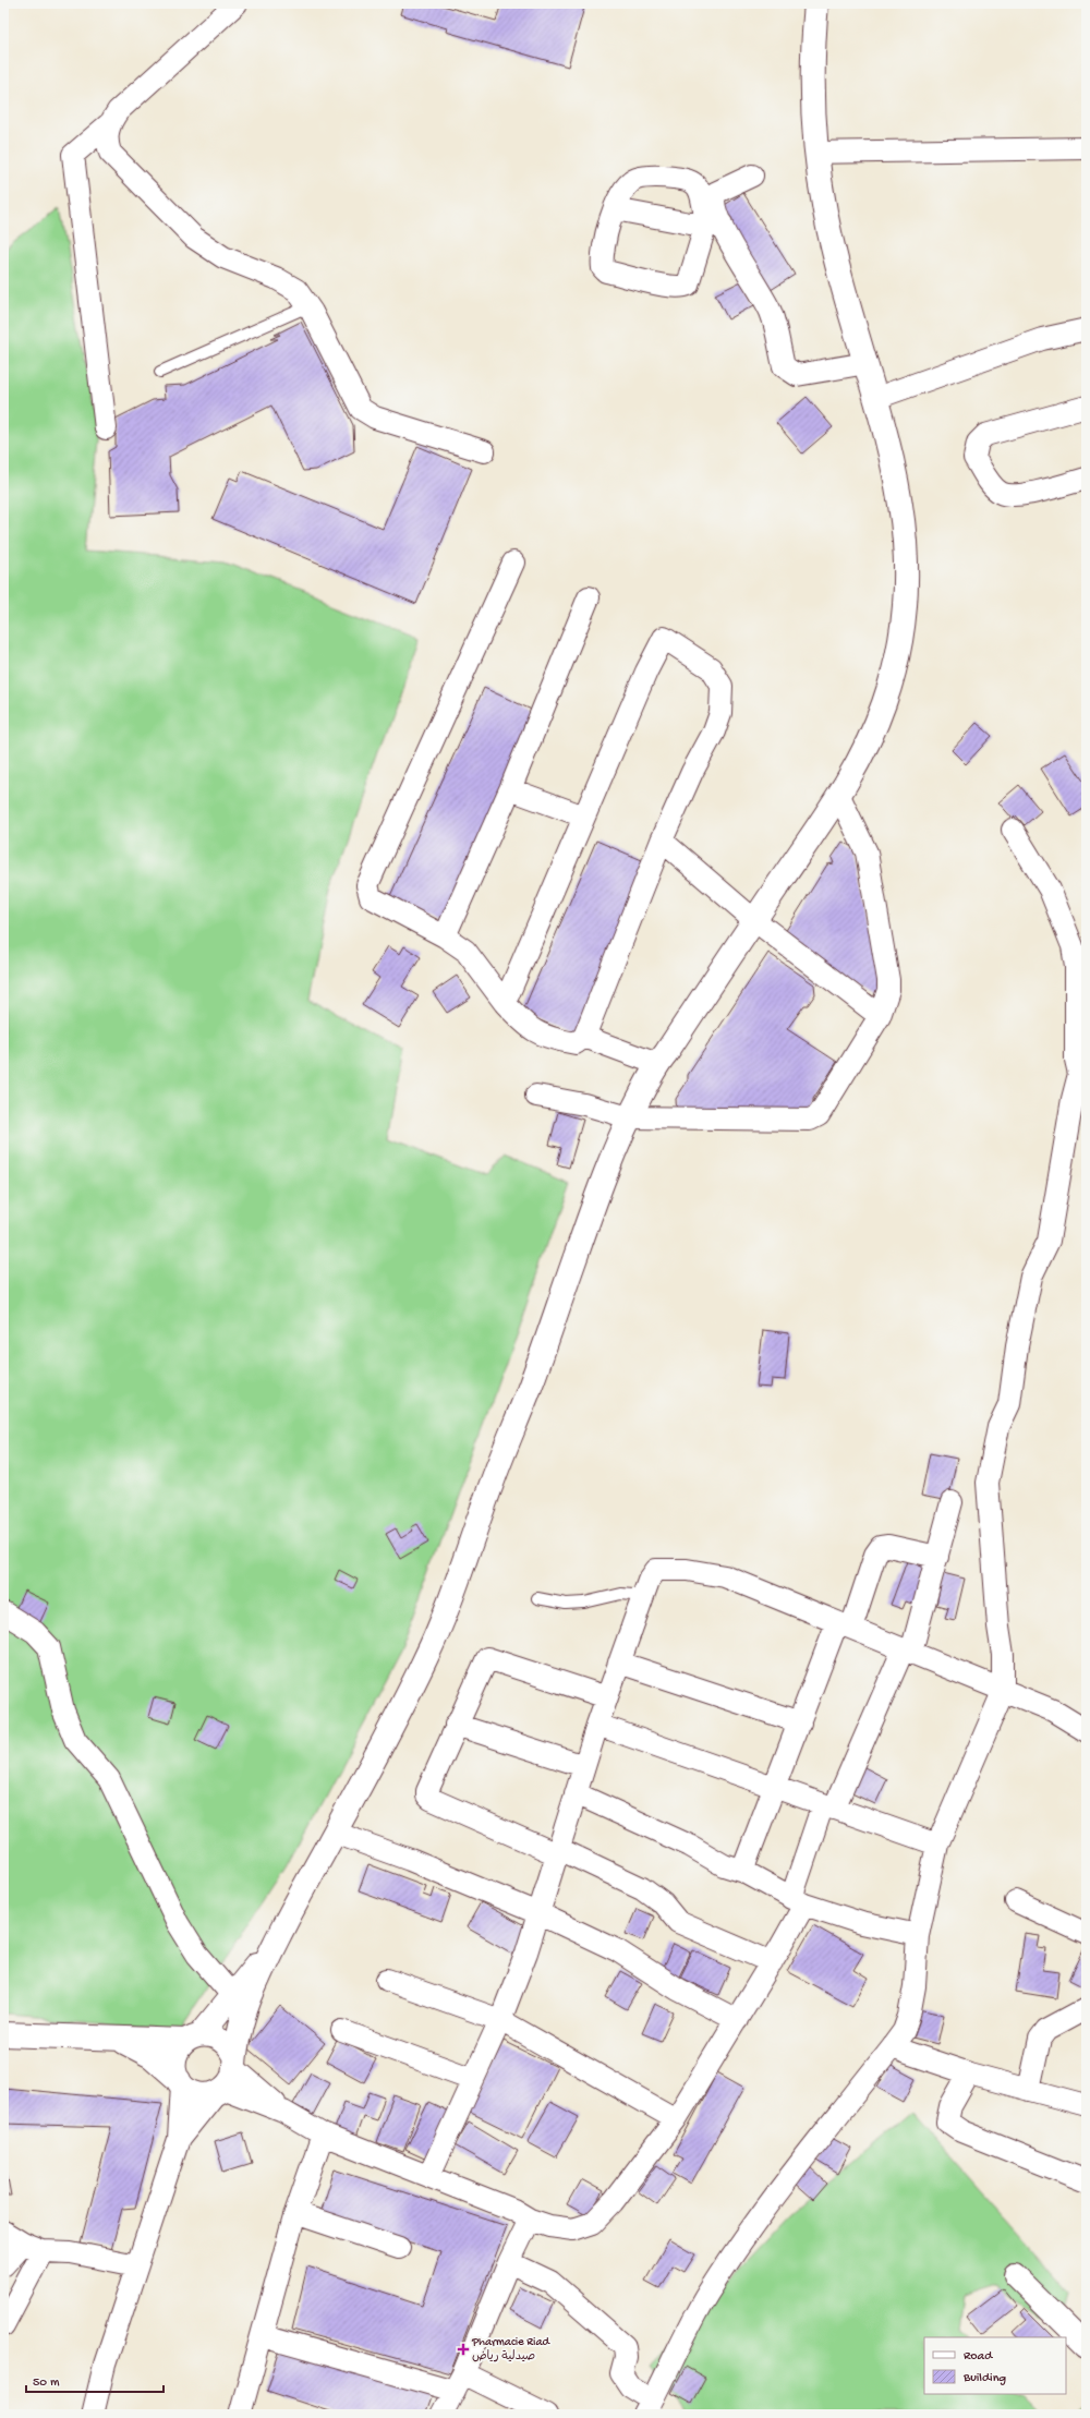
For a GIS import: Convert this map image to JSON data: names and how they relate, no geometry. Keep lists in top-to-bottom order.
{
  "places": {
    "health": ["Pharmacie Riad صيدلية رياض"]
  },
  "legend": ["Road", "Building"],
  "scale_bar": "50 m"
}
